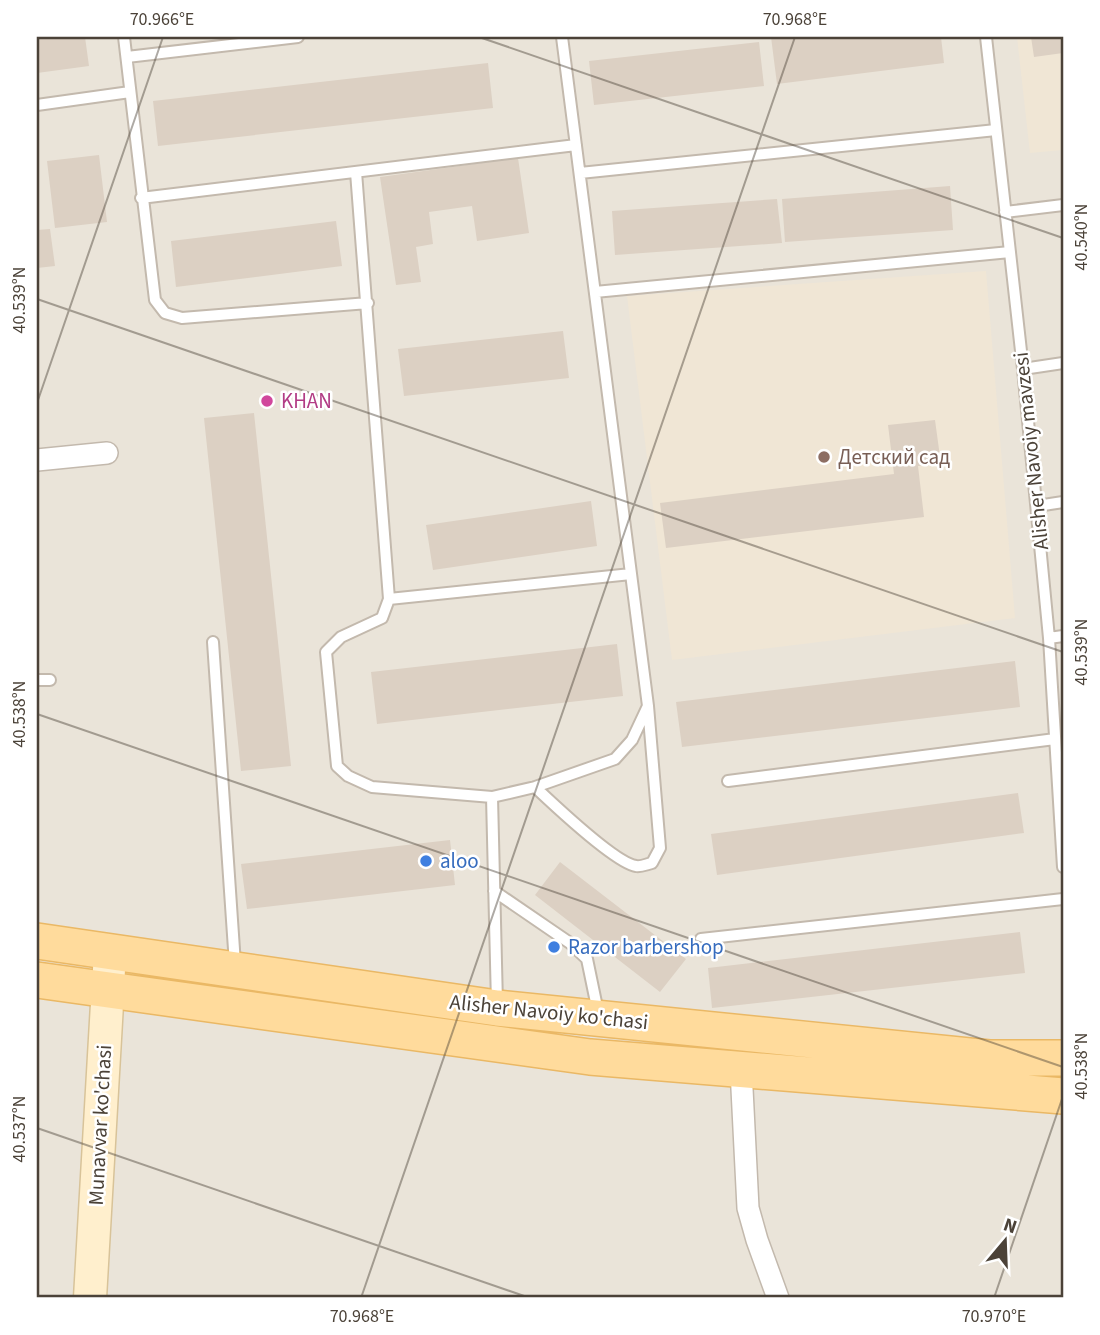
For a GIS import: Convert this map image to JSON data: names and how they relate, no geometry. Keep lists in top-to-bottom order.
{
  "streets": {
    "main road": ["Alisher Navoiy ko'chasi", "Munavvar ko'chasi"],
    "lane": ["Alisher Navoiy mavzesi"]
  },
  "crossings": [
    ["Alisher Navoiy ko'chasi", "Munavvar ko'chasi"]
  ],
  "places": [
    "KHAN",
    "Детский сад",
    "aloo",
    "Razor barbershop"
  ],
  "north": "top",
  "coordinates": [
    "70.966°E",
    "70.968°E",
    "40.540°N",
    "40.539°N",
    "40.538°N",
    "40.537°N",
    "70.970°E"
  ]
}
